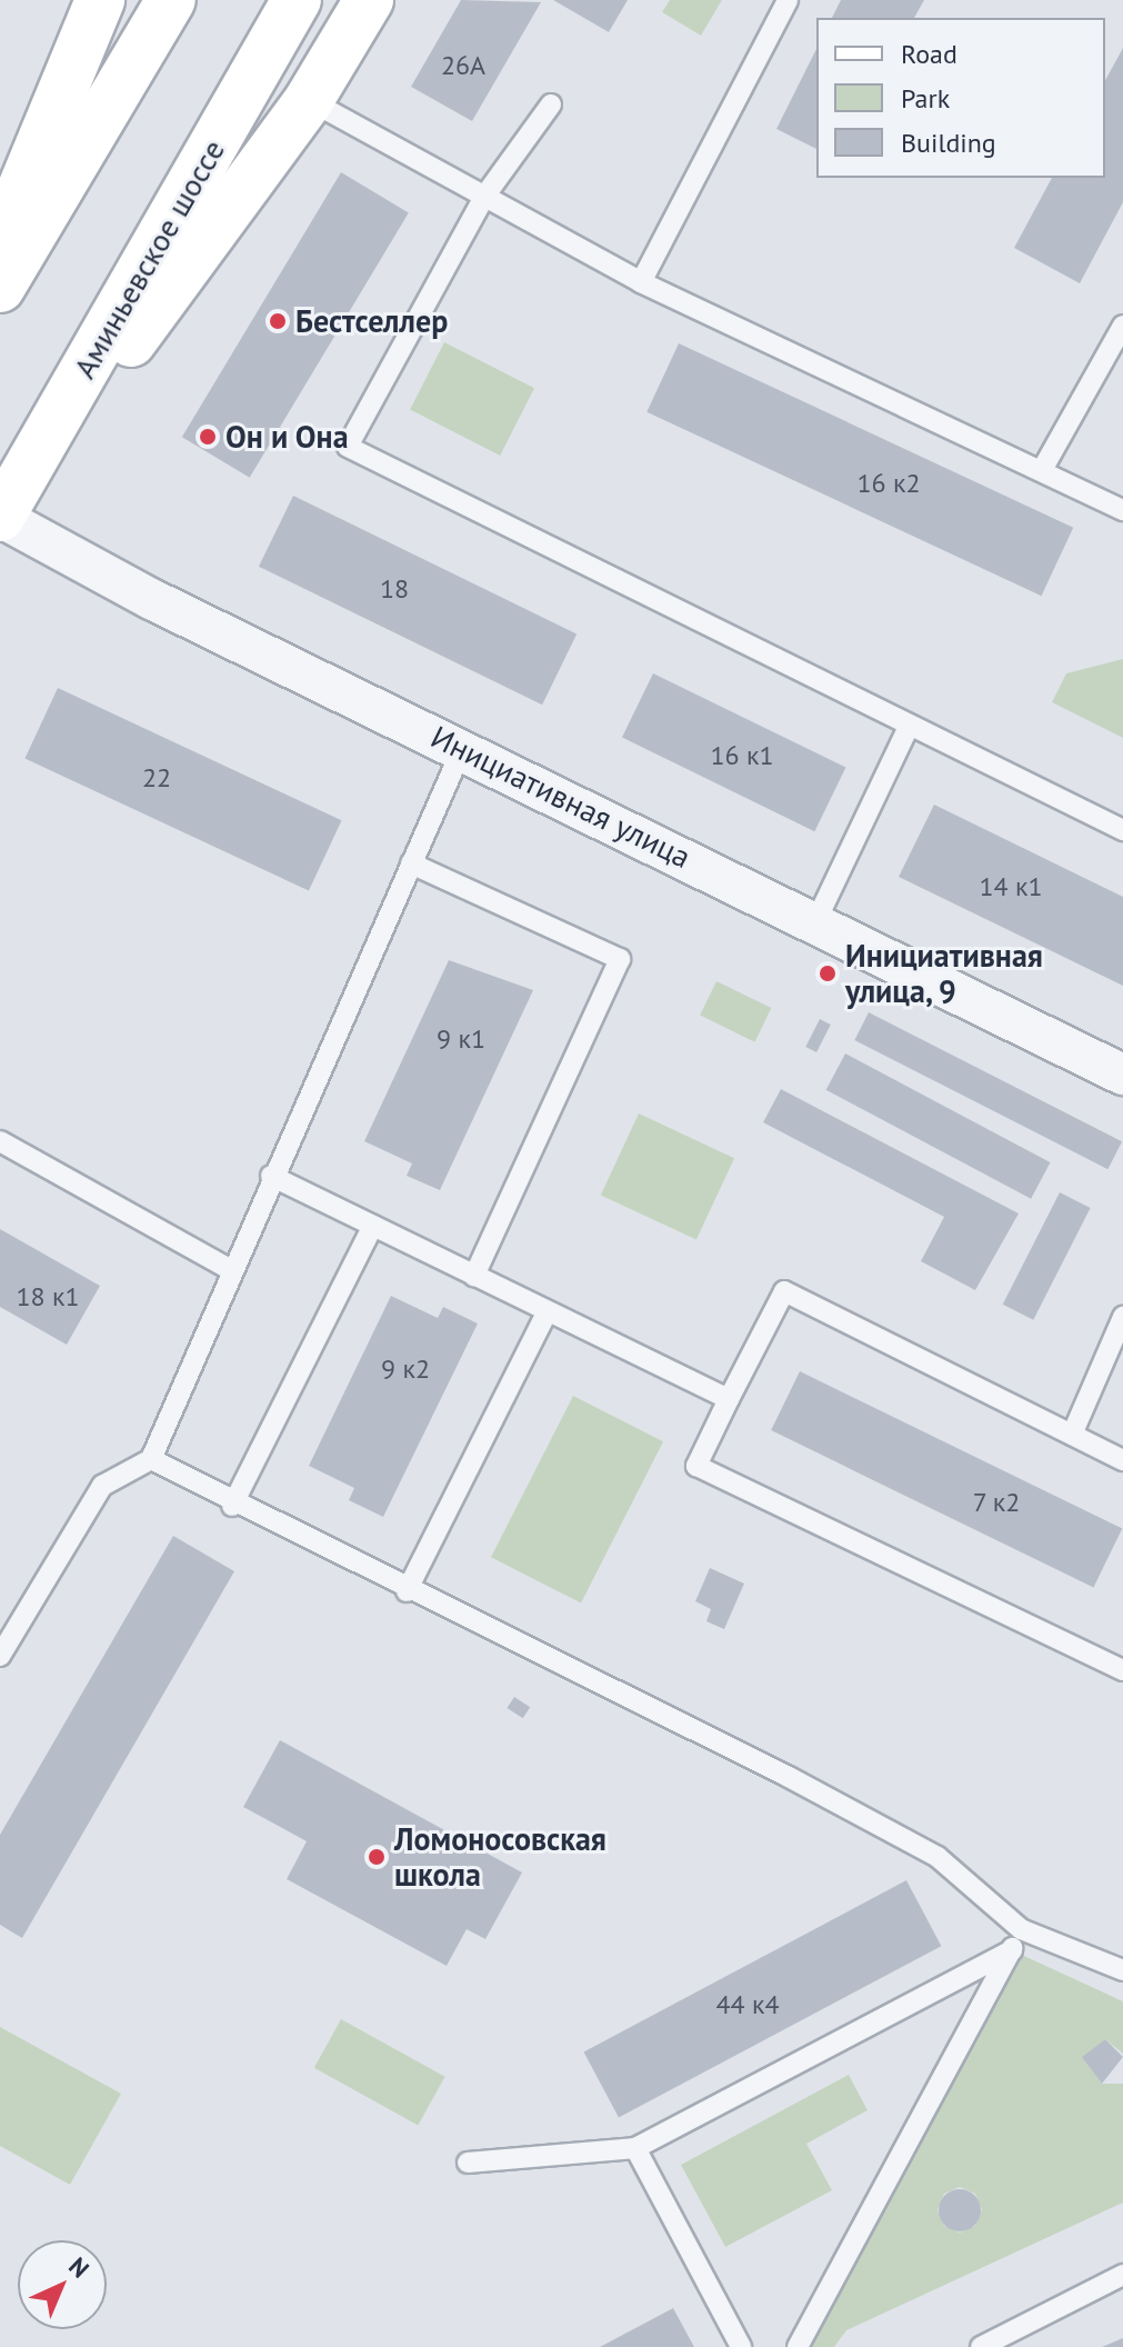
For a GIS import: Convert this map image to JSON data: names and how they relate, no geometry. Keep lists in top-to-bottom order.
{
  "streets": {
    "main road": ["Аминьевское шоссе"],
    "street": ["Инициативная улица"]
  },
  "crossings": [
    ["Аминьевское шоссе", "Инициативная улица"]
  ],
  "places": [
    "Бестселлер",
    "Он и Она",
    "Инициативная улица, 9",
    "Ломоносовская школа"
  ],
  "house_numbers": [
    "26А",
    "16 к2",
    "18",
    "16 к1",
    "22",
    "14 к1",
    "9 к1",
    "18 к1",
    "9 к2",
    "7 к2",
    "44 к4"
  ],
  "legend": ["Road", "Park", "Building"],
  "north": "top right"
}
